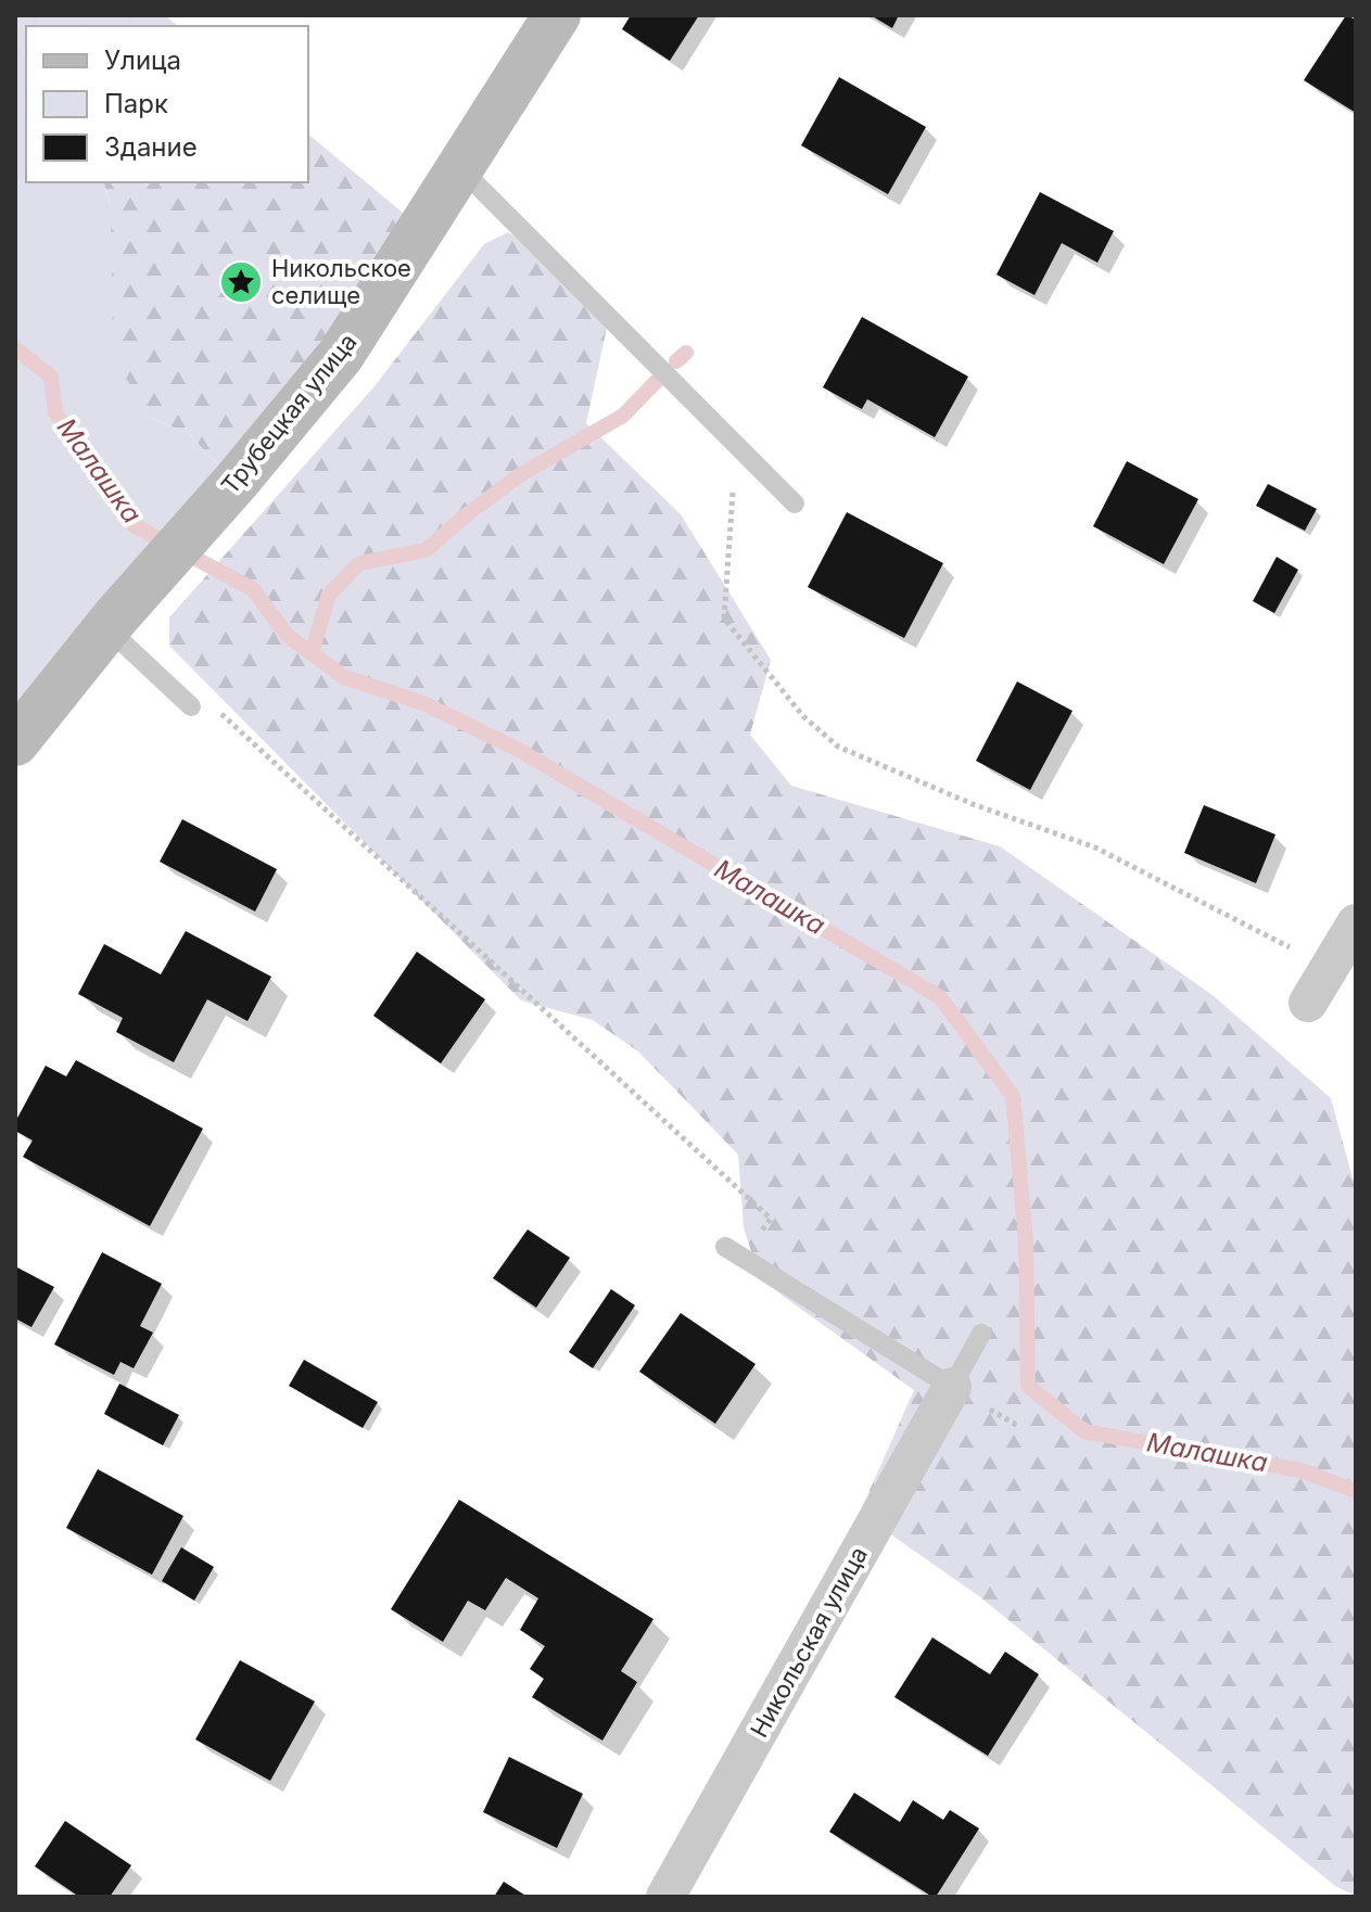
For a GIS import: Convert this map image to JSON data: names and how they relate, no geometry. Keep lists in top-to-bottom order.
{
  "streets": {
    "main road": ["Трубецкая улица"],
    "street": ["Никольская улица"]
  },
  "water": ["Малашка"],
  "places": {
    "place": ["Никольское селище"]
  },
  "legend": ["Улица", "Парк", "Здание"]
}
